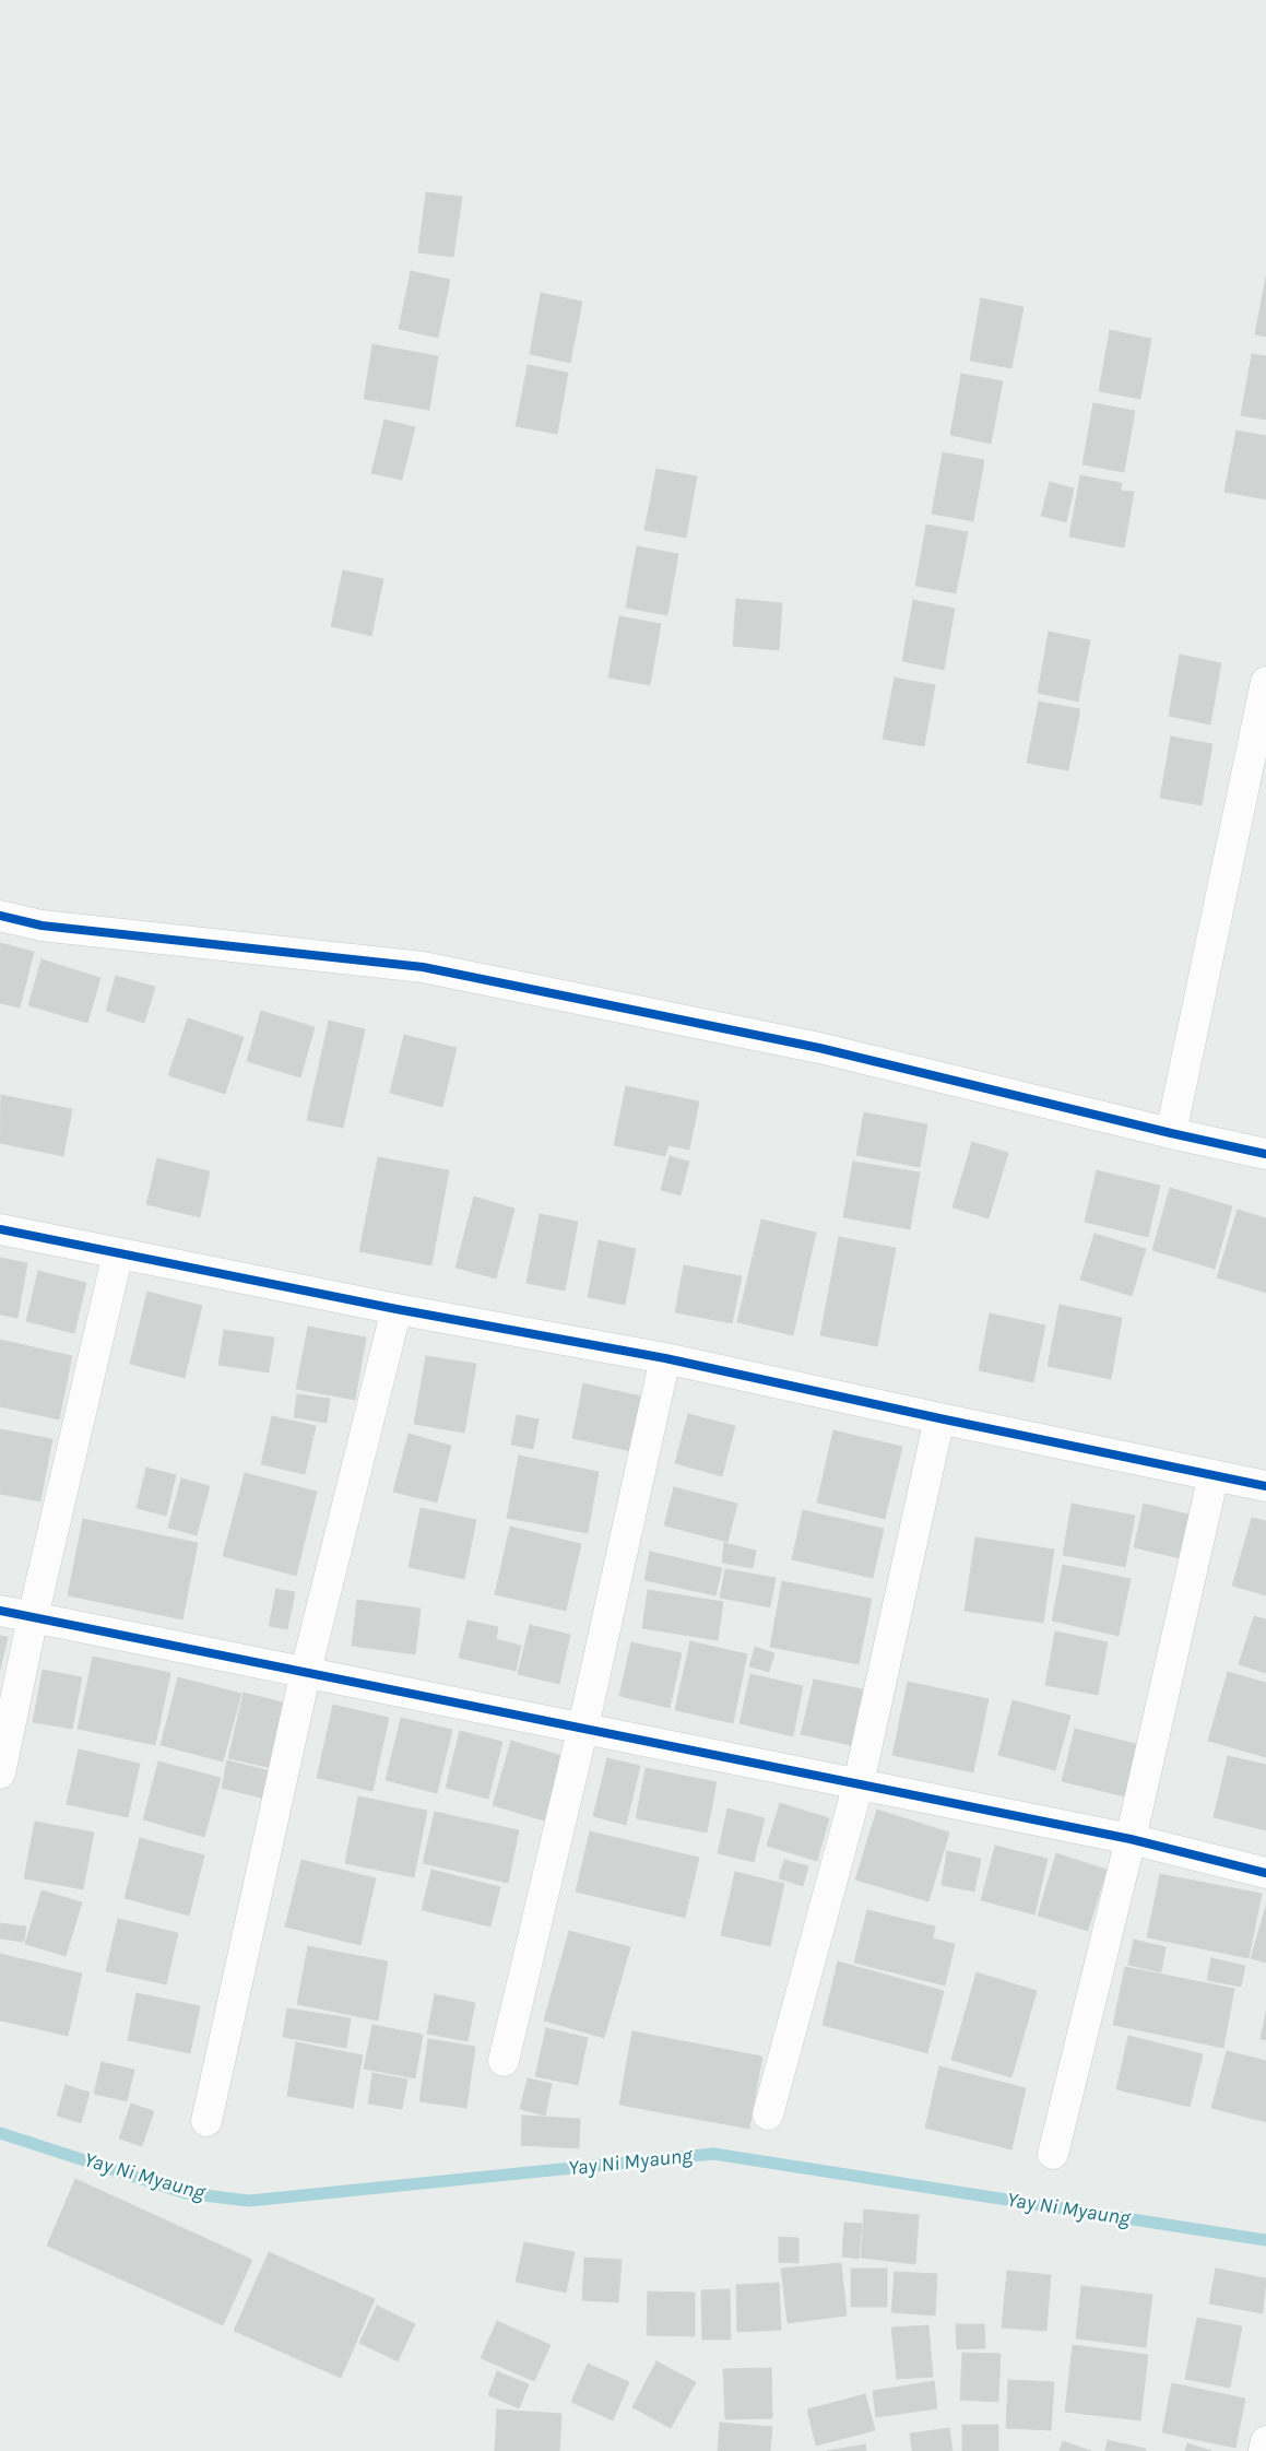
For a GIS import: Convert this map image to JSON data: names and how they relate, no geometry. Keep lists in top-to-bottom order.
{
  "water": ["Yay Ni Myaung"]
}
